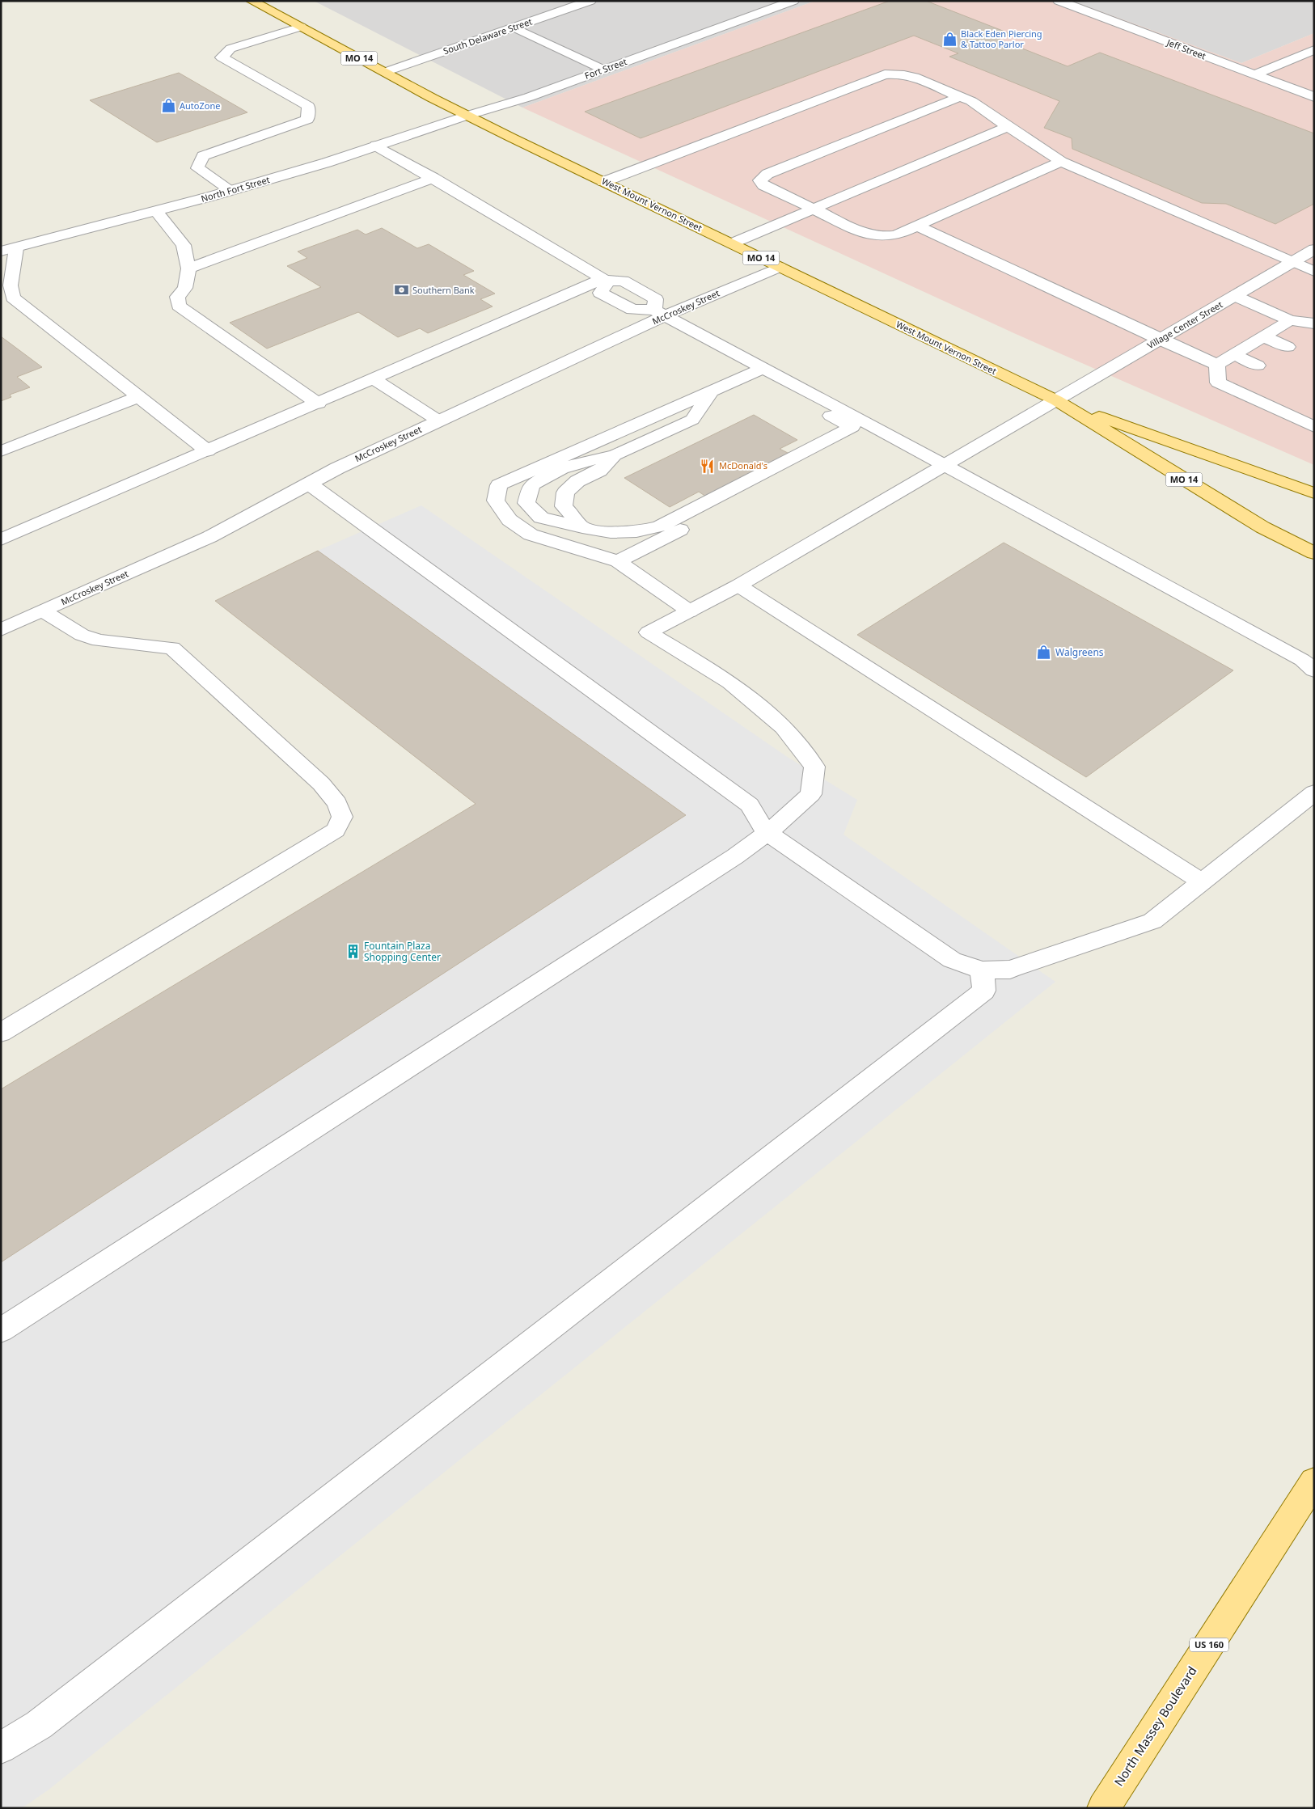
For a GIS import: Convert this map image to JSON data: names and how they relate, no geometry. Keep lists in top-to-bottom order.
{
  "streets": {
    "main road": [
      "MO 14",
      "West Mount Vernon Street",
      "US 160",
      "North Massey Boulevard"
    ],
    "street": [
      "South Delaware Street",
      "Jeff Street",
      "Fort Street",
      "North Fort Street",
      "McCroskey Street",
      "Village Center Street"
    ]
  },
  "crossings": [
    ["South Delaware Street", "West Mount Vernon Street"],
    ["Fort Street", "North Fort Street"],
    ["Fort Street", "West Mount Vernon Street"],
    ["North Fort Street", "West Mount Vernon Street"],
    ["West Mount Vernon Street", "McCroskey Street"],
    ["West Mount Vernon Street", "Village Center Street"]
  ],
  "places": {
    "shop": ["Black Eden Piercing & Tattoo Parlor", "AutoZone", "Walgreens"],
    "bank": ["Southern Bank"],
    "restaurant": ["McDonald's"],
    "building": ["Fountain Plaza Shopping Center"]
  }
}
